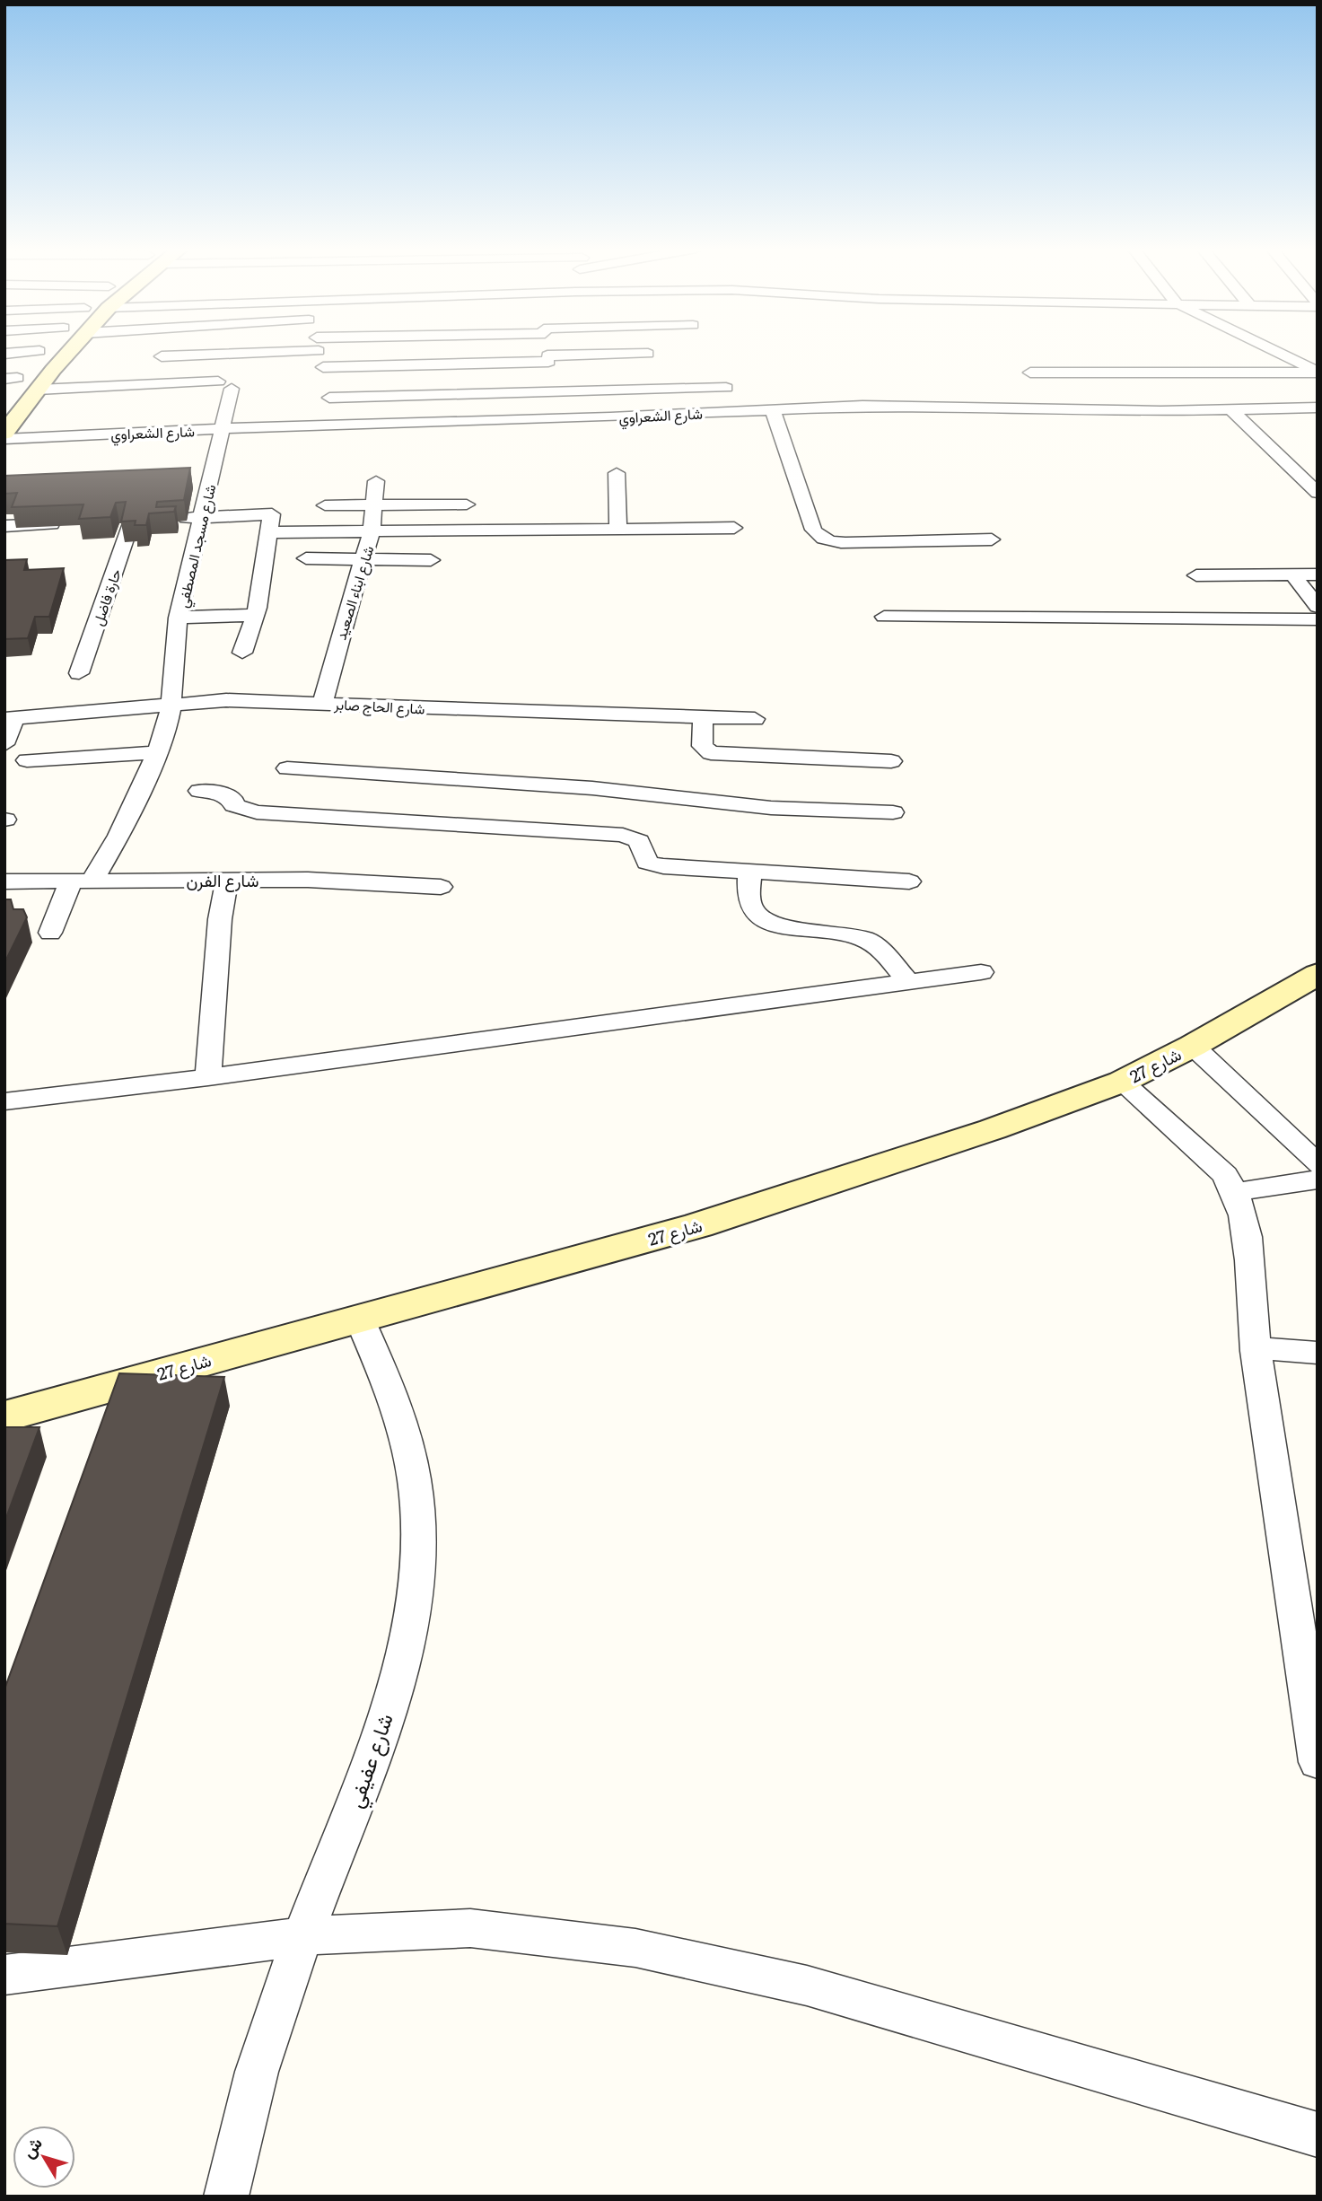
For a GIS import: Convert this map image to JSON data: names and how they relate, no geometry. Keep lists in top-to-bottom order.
{
  "streets": {
    "street": [
      "شارع الشعراوي",
      "شارع مسجد المصطفي",
      "شارع ابناء الصعيد",
      "حارة فاضل",
      "شارع الحاج صابر",
      "شارع الفرن",
      "شارع 27",
      "شارع عفيفي"
    ]
  },
  "crossings": [
    ["شارع الشعراوي", "شارع مسجد المصطفي"],
    ["شارع مسجد المصطفي", "شارع الحاج صابر"],
    ["شارع مسجد المصطفي", "شارع الفرن"],
    ["شارع ابناء الصعيد", "شارع الحاج صابر"],
    ["شارع 27", "شارع عفيفي"]
  ],
  "north": "top left"
}
